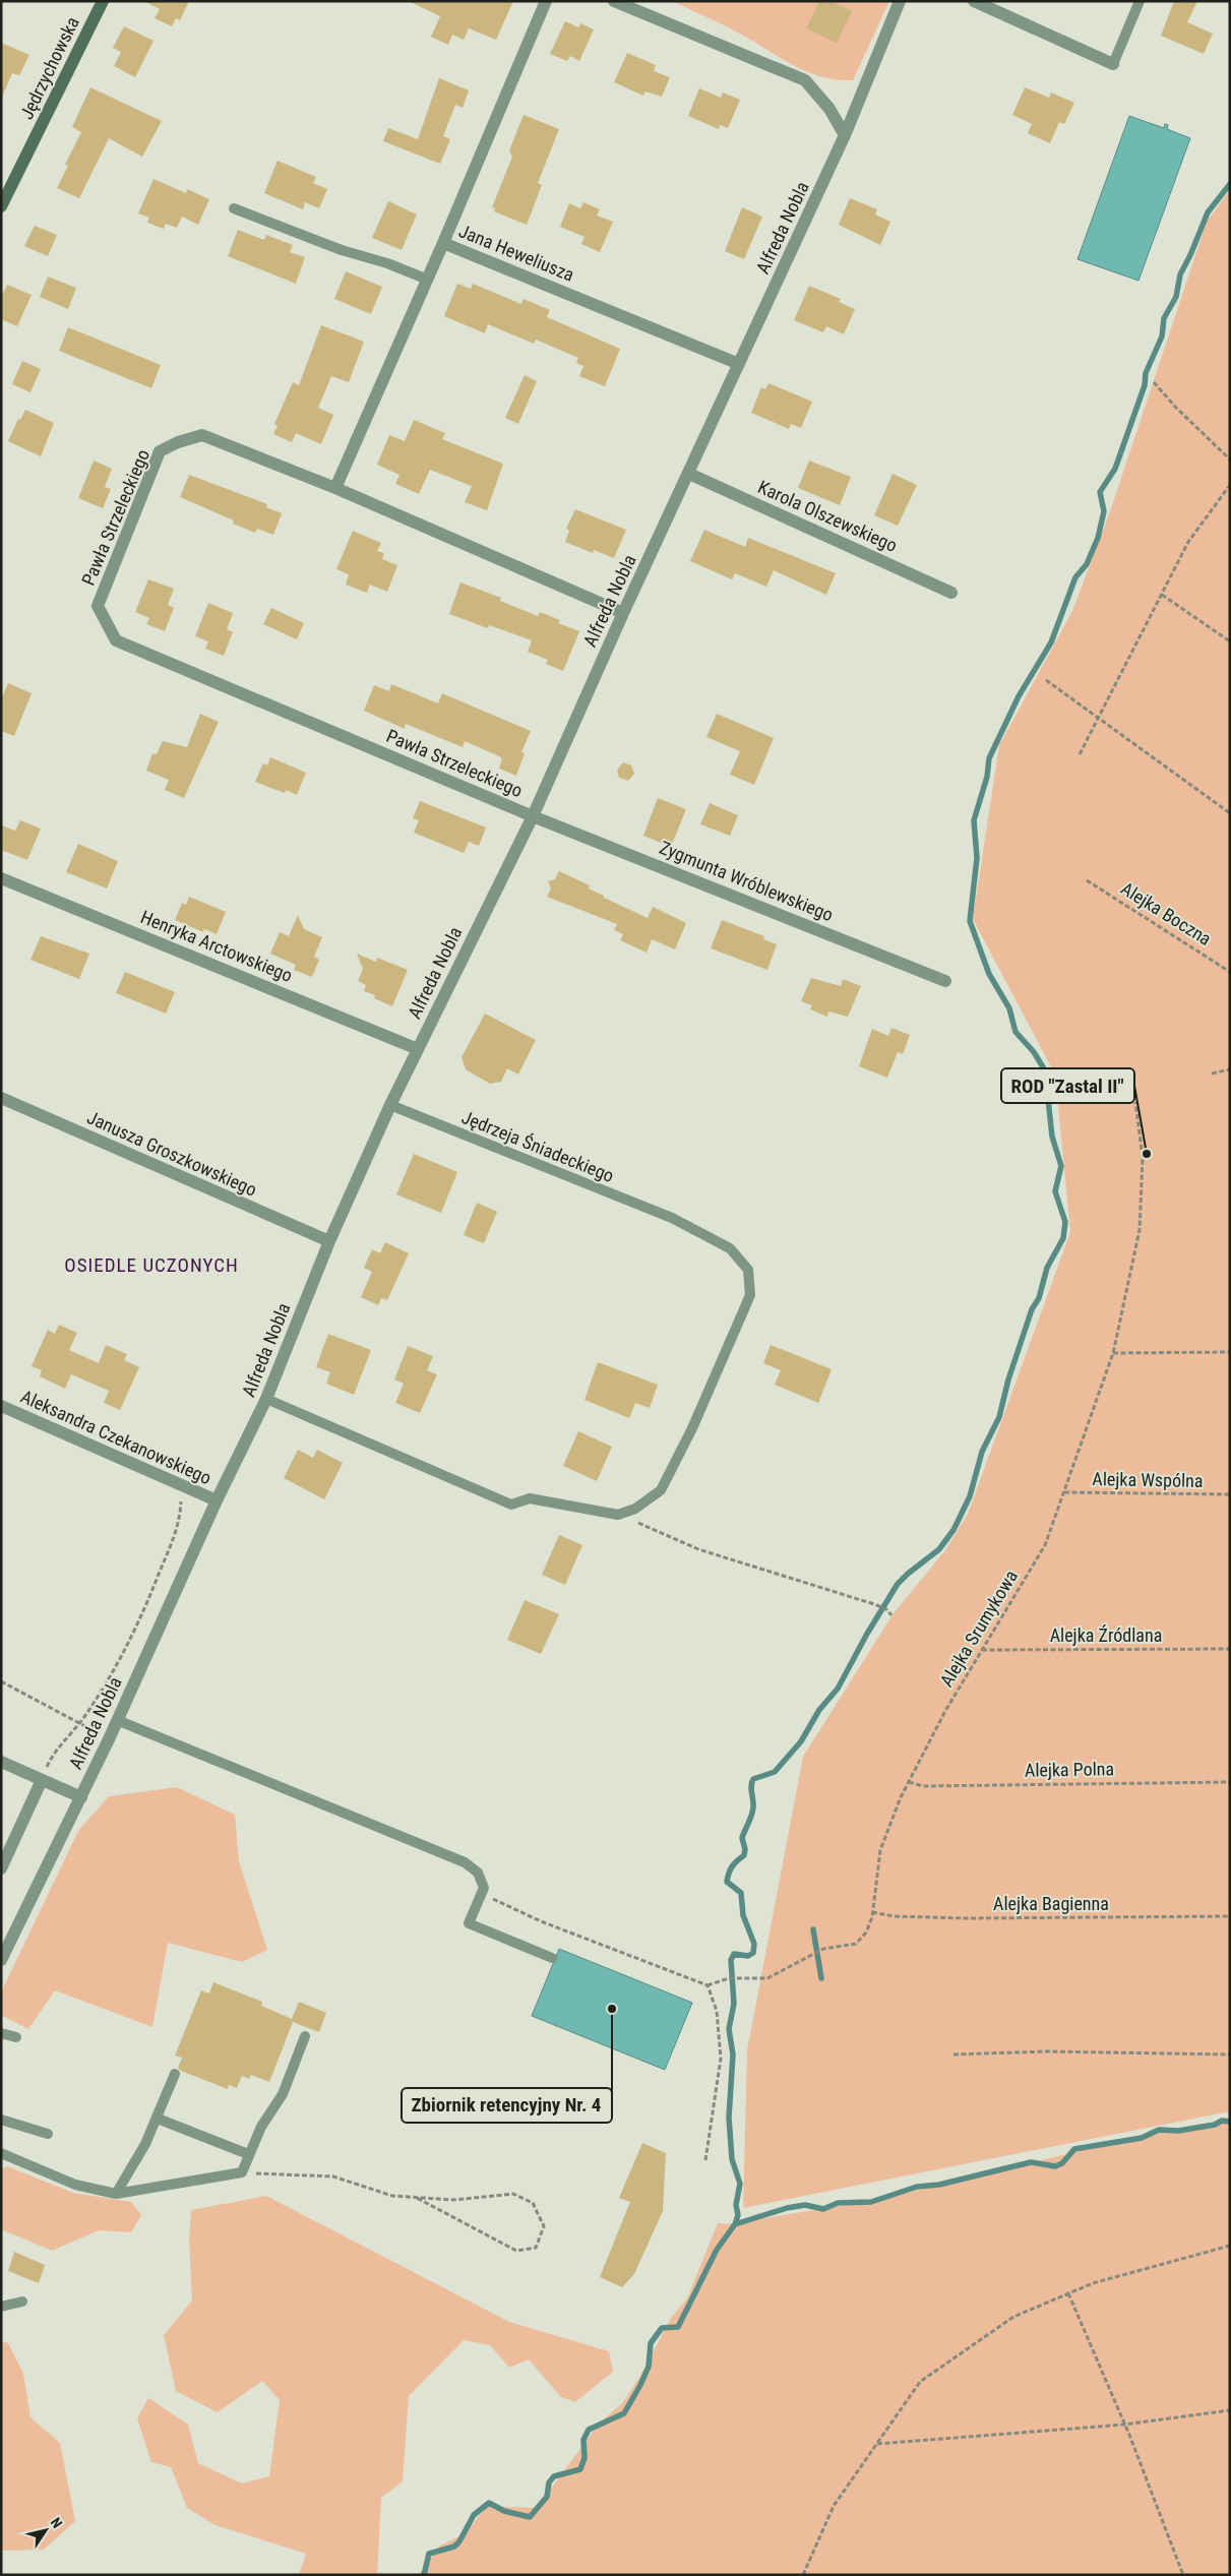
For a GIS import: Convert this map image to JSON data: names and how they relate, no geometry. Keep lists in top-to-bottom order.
{
  "streets": {
    "main road": ["Jędrzychowska"],
    "street": [
      "Alfreda Nobla",
      "Jana Heweliusza",
      "Karola Olszewskiego",
      "Pawła Strzeleckiego",
      "Zygmunta Wróblewskiego",
      "Henryka Arctowskiego",
      "Janusza Groszkowskiego",
      "Aleksandra Czekanowskiego"
    ],
    "lane": ["Jędrzeja Śniadeckiego"],
    "path": [
      "Alejka Boczna",
      "Alejka Wspólna",
      "Alejka Srumykowa",
      "Alejka Źródlana",
      "Alejka Polna",
      "Alejka Bagienna"
    ]
  },
  "crossings": [
    ["Alfreda Nobla", "Jana Heweliusza"],
    ["Alfreda Nobla", "Karola Olszewskiego"],
    ["Alfreda Nobla", "Pawła Strzeleckiego"],
    ["Alfreda Nobla", "Zygmunta Wróblewskiego"],
    ["Alfreda Nobla", "Henryka Arctowskiego"],
    ["Alfreda Nobla", "Jędrzeja Śniadeckiego"],
    ["Alfreda Nobla", "Janusza Groszkowskiego"],
    ["Alfreda Nobla", "Aleksandra Czekanowskiego"],
    ["Jana Heweliusza", "Pawła Strzeleckiego"],
    ["Pawła Strzeleckiego", "Zygmunta Wróblewskiego"],
    ["Alejka Wspólna", "Alejka Srumykowa"],
    ["Alejka Srumykowa", "Alejka Źródlana"],
    ["Alejka Srumykowa", "Alejka Polna"],
    ["Alejka Srumykowa", "Alejka Bagienna"]
  ],
  "districts": ["OSIEDLE UCZONYCH"],
  "places": ["ROD \"Zastal II\"", "Zbiornik retencyjny Nr. 4"],
  "north": "top right"
}
